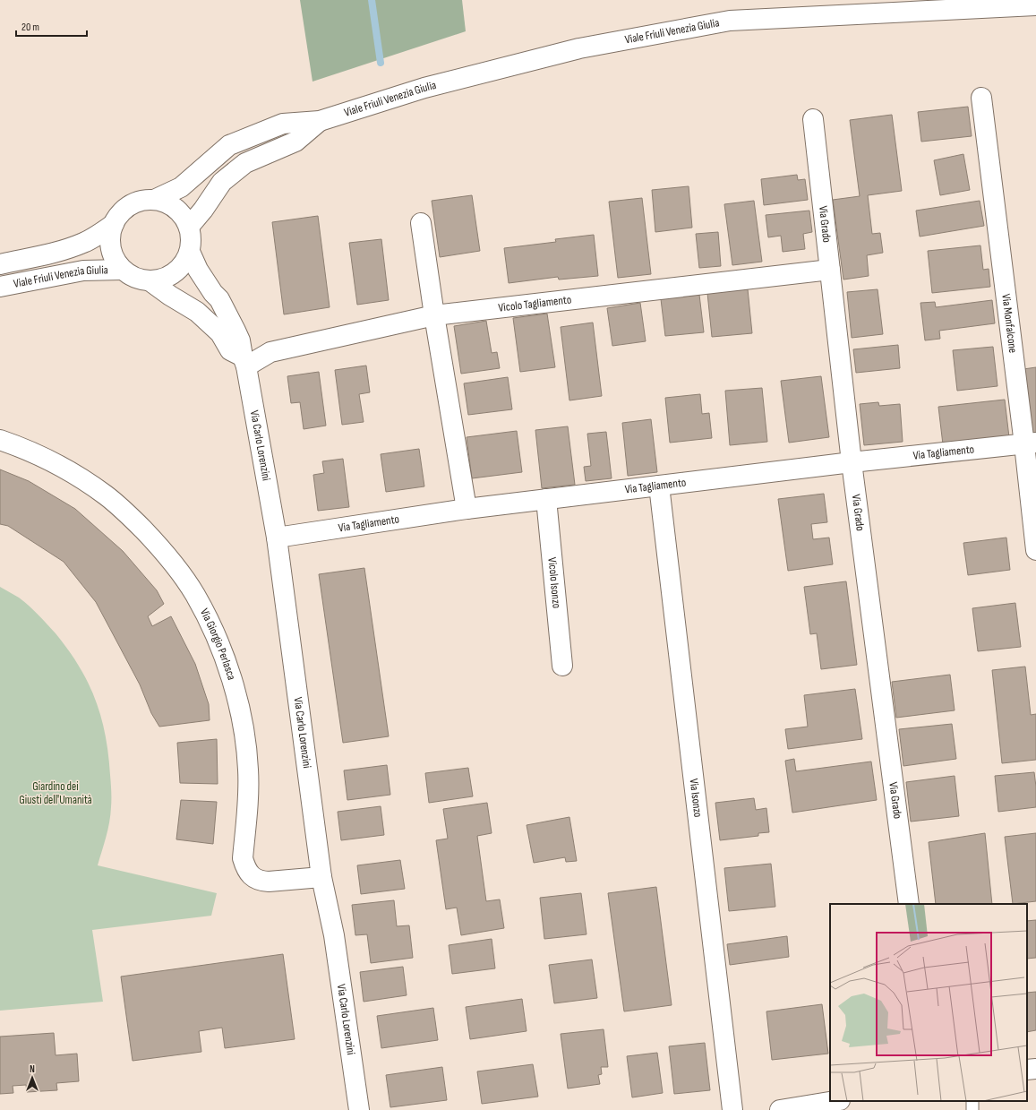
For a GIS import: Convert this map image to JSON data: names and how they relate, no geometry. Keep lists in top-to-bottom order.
{
  "streets": {
    "street": [
      "Viale Friuli Venezia Giulia",
      "Via Grado",
      "Vicolo Tagliamento",
      "Via Monfalcone",
      "Via Carlo Lorenzini",
      "Via Tagliamento",
      "Vicolo Isonzo",
      "Via Giorgio Perlasca",
      "Via Isonzo"
    ]
  },
  "crossings": [
    ["Viale Friuli Venezia Giulia", "Via Carlo Lorenzini"],
    ["Via Grado", "Vicolo Tagliamento"],
    ["Via Grado", "Via Tagliamento"],
    ["Vicolo Tagliamento", "Via Carlo Lorenzini"],
    ["Via Monfalcone", "Via Tagliamento"],
    ["Via Carlo Lorenzini", "Via Tagliamento"],
    ["Via Carlo Lorenzini", "Via Giorgio Perlasca"],
    ["Via Tagliamento", "Vicolo Isonzo"],
    ["Via Tagliamento", "Via Isonzo"]
  ],
  "parks": ["Giardino dei Giusti dell'Umanità"],
  "scale_bar": "20 m",
  "north": "top"
}
